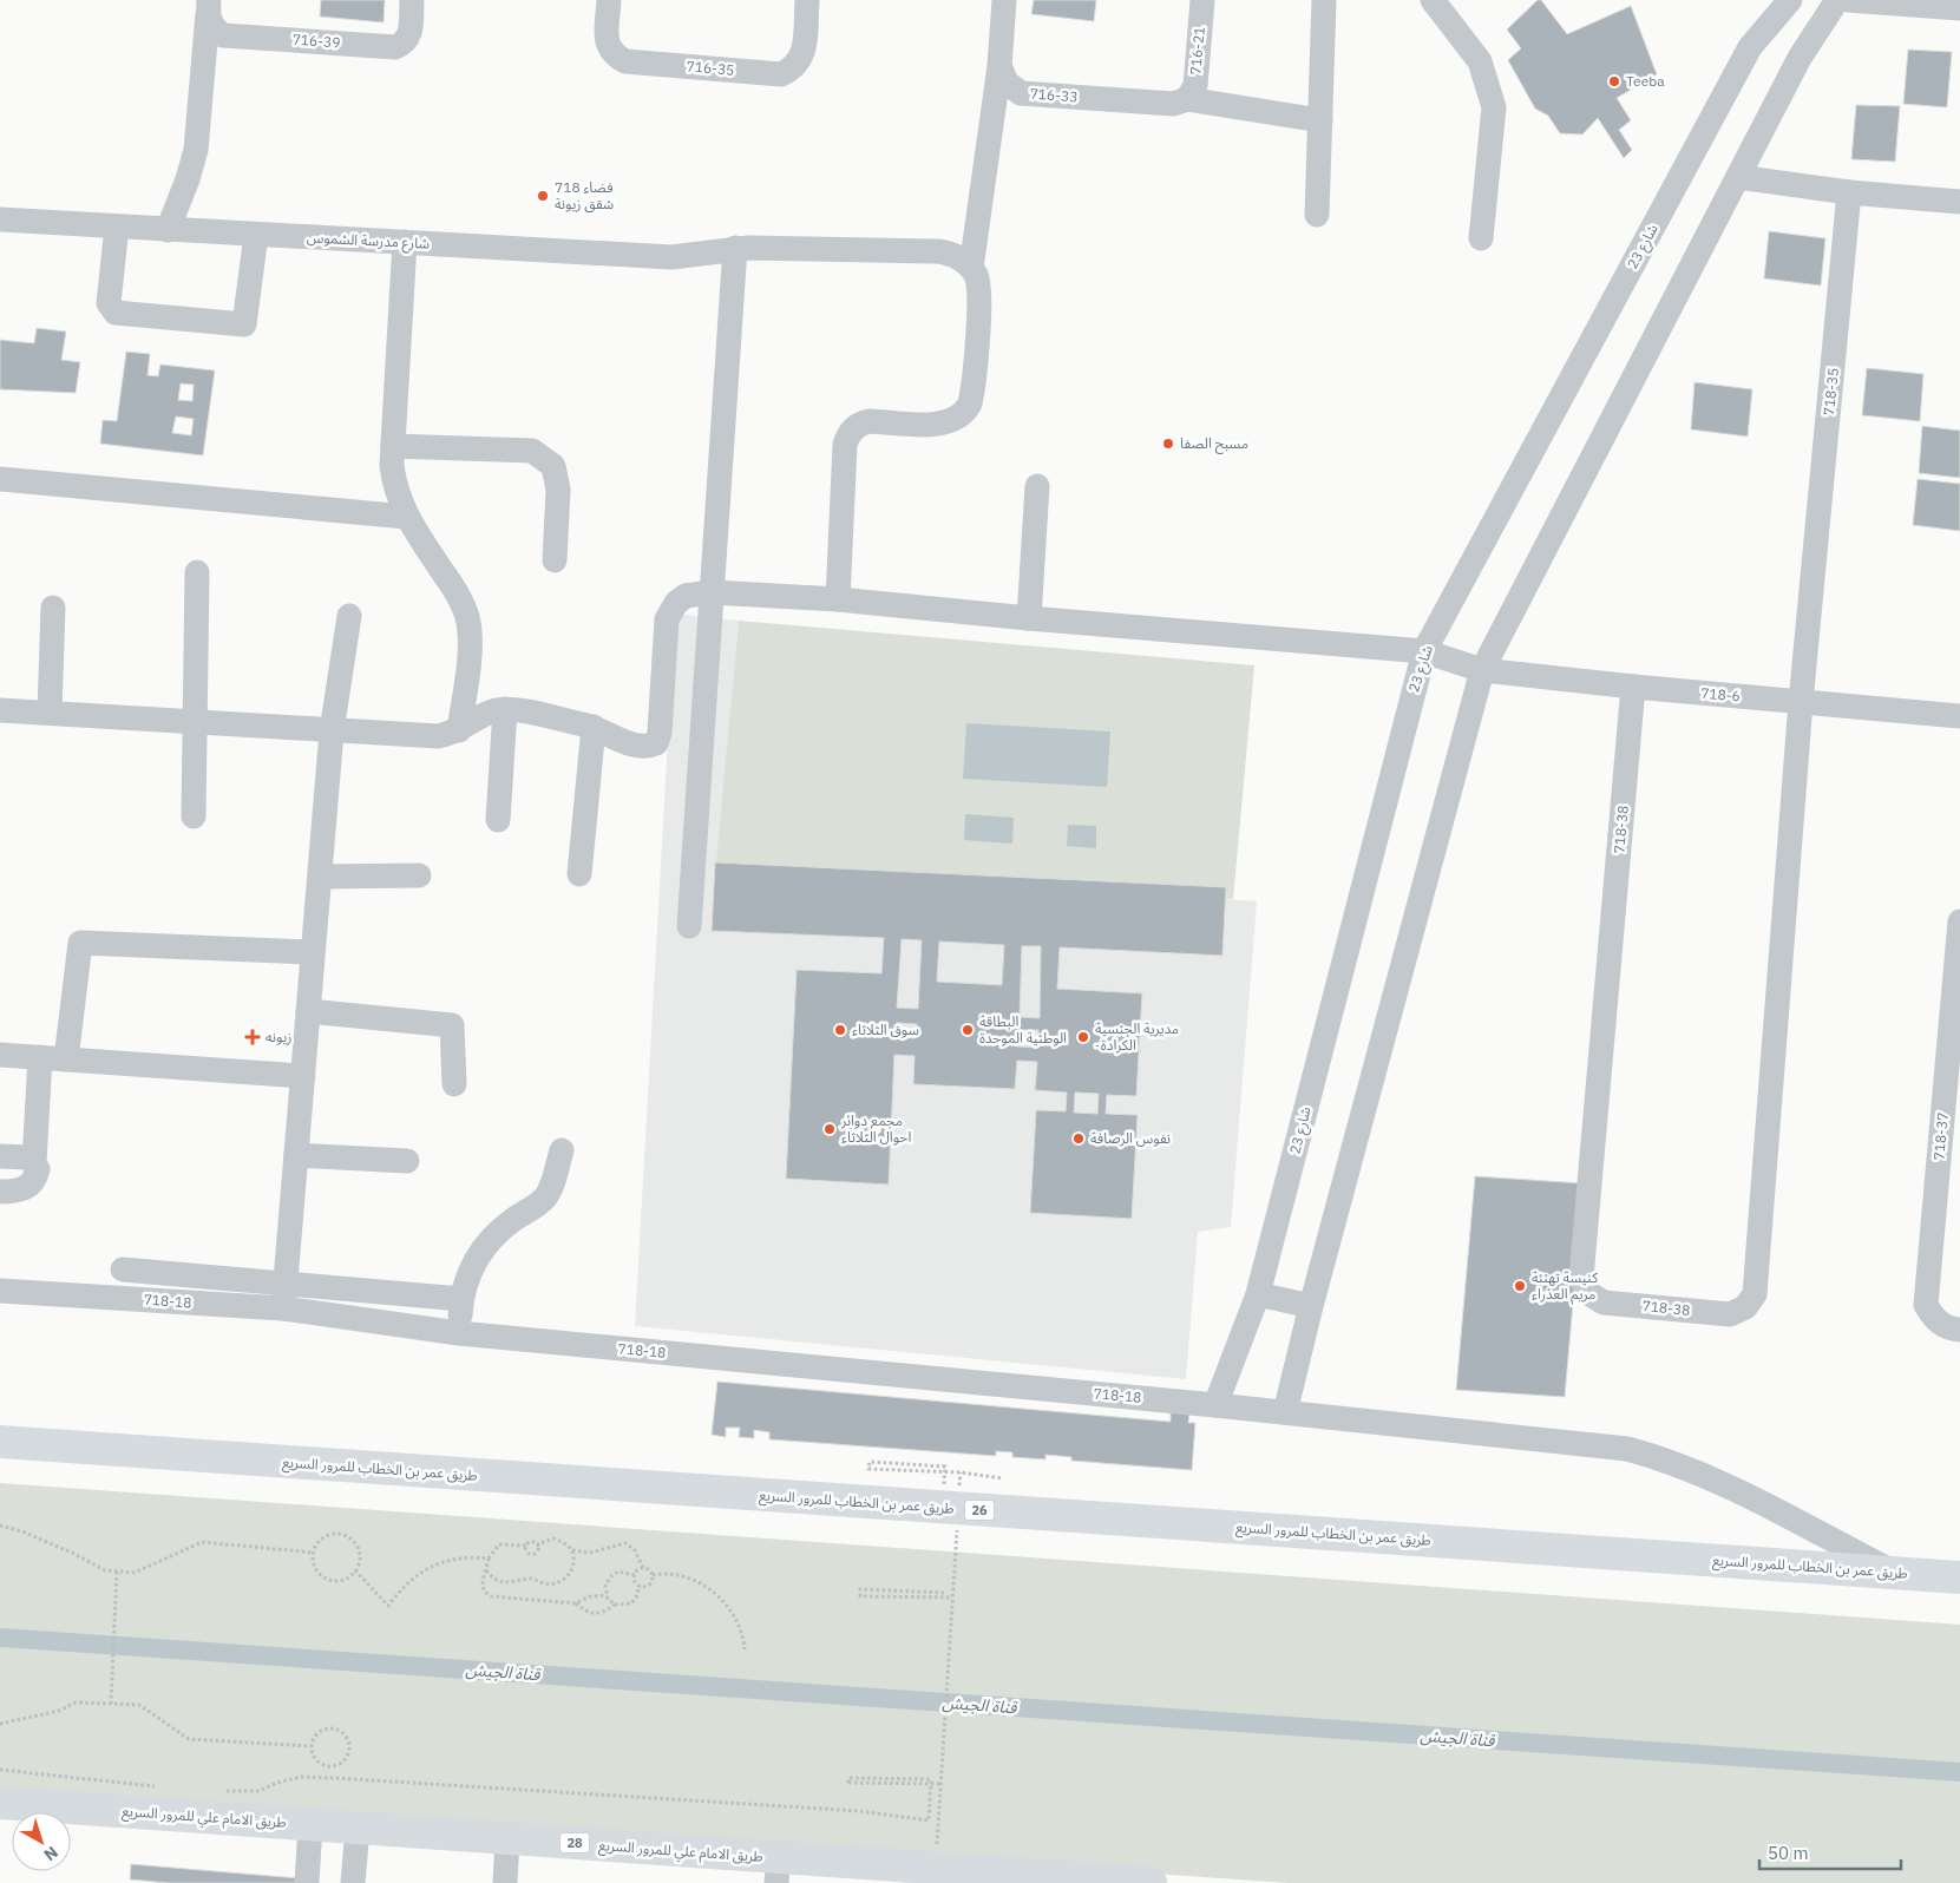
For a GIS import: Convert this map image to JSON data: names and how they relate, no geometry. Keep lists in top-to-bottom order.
{
  "streets": {
    "highway": [
      "طريق عمر بن الخطاب للمرور السريع",
      "26",
      "طريق الامام علي للمرور السريع",
      "28"
    ],
    "street": [
      "716-39",
      "716-21",
      "716-35",
      "716-33",
      "شارع مدرسة الشموس",
      "شارع 23",
      "718-35",
      "718-6",
      "718-38",
      "718-37",
      "718-18"
    ]
  },
  "crossings": [
    ["716-21", "716-33"],
    ["شارع 23", "718-6"],
    ["شارع 23", "718-18"],
    ["718-35", "718-6"],
    ["718-35", "718-38"],
    ["718-6", "718-38"],
    ["718-18", "طريق عمر بن الخطاب للمرور السريع"]
  ],
  "water": ["قناة الجيش"],
  "places": {
    "other": [
      "Teeba",
      "فضاء 718 شقق زيونة",
      "مسبح الصفا",
      "سوق الثلاثاء",
      "البطاقة الوطنية الموحدة",
      "مديرية الجنسية -الكرادة",
      "مجمع دوائر احوال الثلاثاء",
      "نفوس الرصافة",
      "كنيسة تهنئة مريم العذراء"
    ],
    "health": ["زيونه"]
  },
  "scale_bar": "50 m",
  "north": "bottom right"
}
